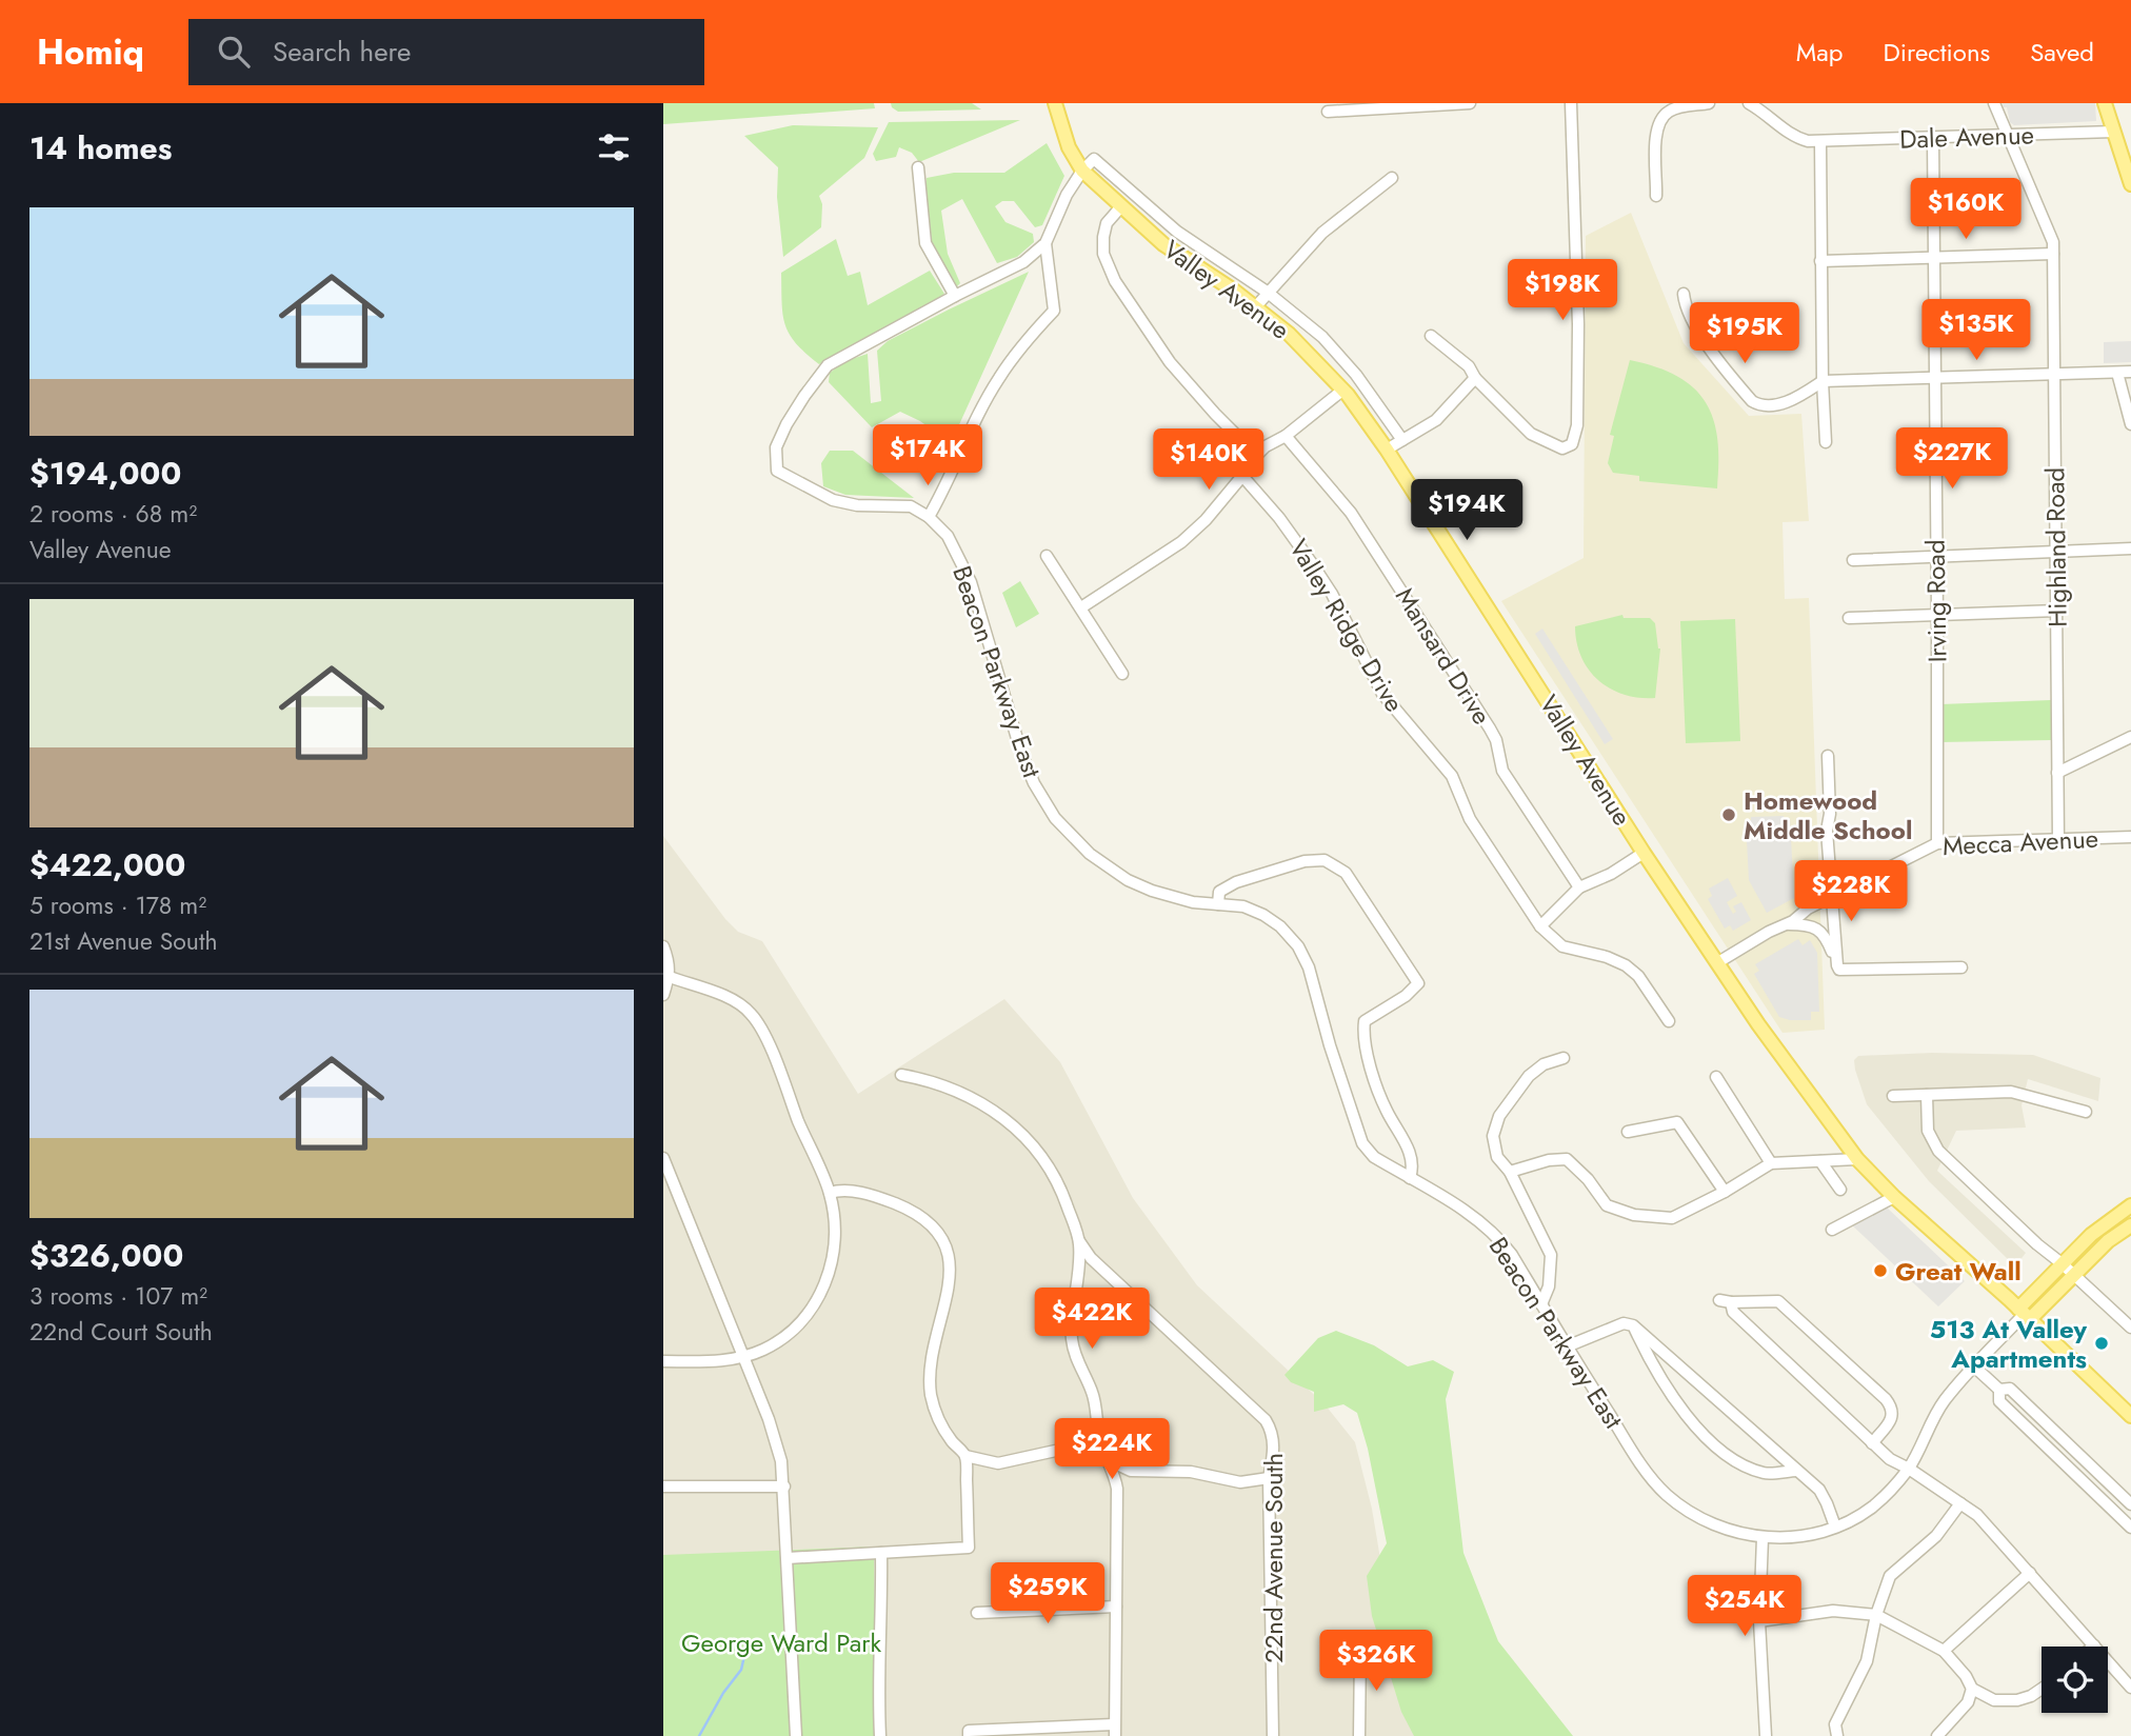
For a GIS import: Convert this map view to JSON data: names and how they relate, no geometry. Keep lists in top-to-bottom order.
{
  "streets": {
    "main road": ["Valley Avenue"],
    "street": [
      "Dale Avenue",
      "Highland Road",
      "Irving Road",
      "Valley Ridge Drive",
      "Mansard Drive",
      "Beacon Parkway East",
      "Mecca Avenue",
      "22nd Avenue South"
    ]
  },
  "crossings": [
    ["Dale Avenue", "Highland Road"],
    ["Dale Avenue", "Irving Road"],
    ["Valley Avenue", "Beacon Parkway East"],
    ["Valley Avenue", "Mecca Avenue"],
    ["Highland Road", "Mecca Avenue"],
    ["Irving Road", "Mecca Avenue"]
  ],
  "parks": ["George Ward Park"],
  "places": ["Homewood Middle School", "Great Wall", "513 At Valley Apartments"],
  "page": {
    "header": "Homiq",
    "search": "Search here",
    "nav": ["Map", "Directions", "Saved"],
    "heading": "14 homes",
    "price": [
      "$160K",
      "$198K",
      "$135K",
      "$195K",
      "$174K",
      "$227K",
      "$140K",
      "$194K",
      "$228K",
      "$422K",
      "$224K",
      "$259K",
      "$254K",
      "$326K"
    ],
    "list": [
      {
        "name": "$194,000",
        "note": "2 rooms · 68 m² · Valley Avenue"
      },
      {
        "name": "$422,000",
        "note": "5 rooms · 178 m² · 21st Avenue South"
      },
      {
        "name": "$326,000",
        "note": "3 rooms · 107 m² · 22nd Court South"
      }
    ]
  }
}
